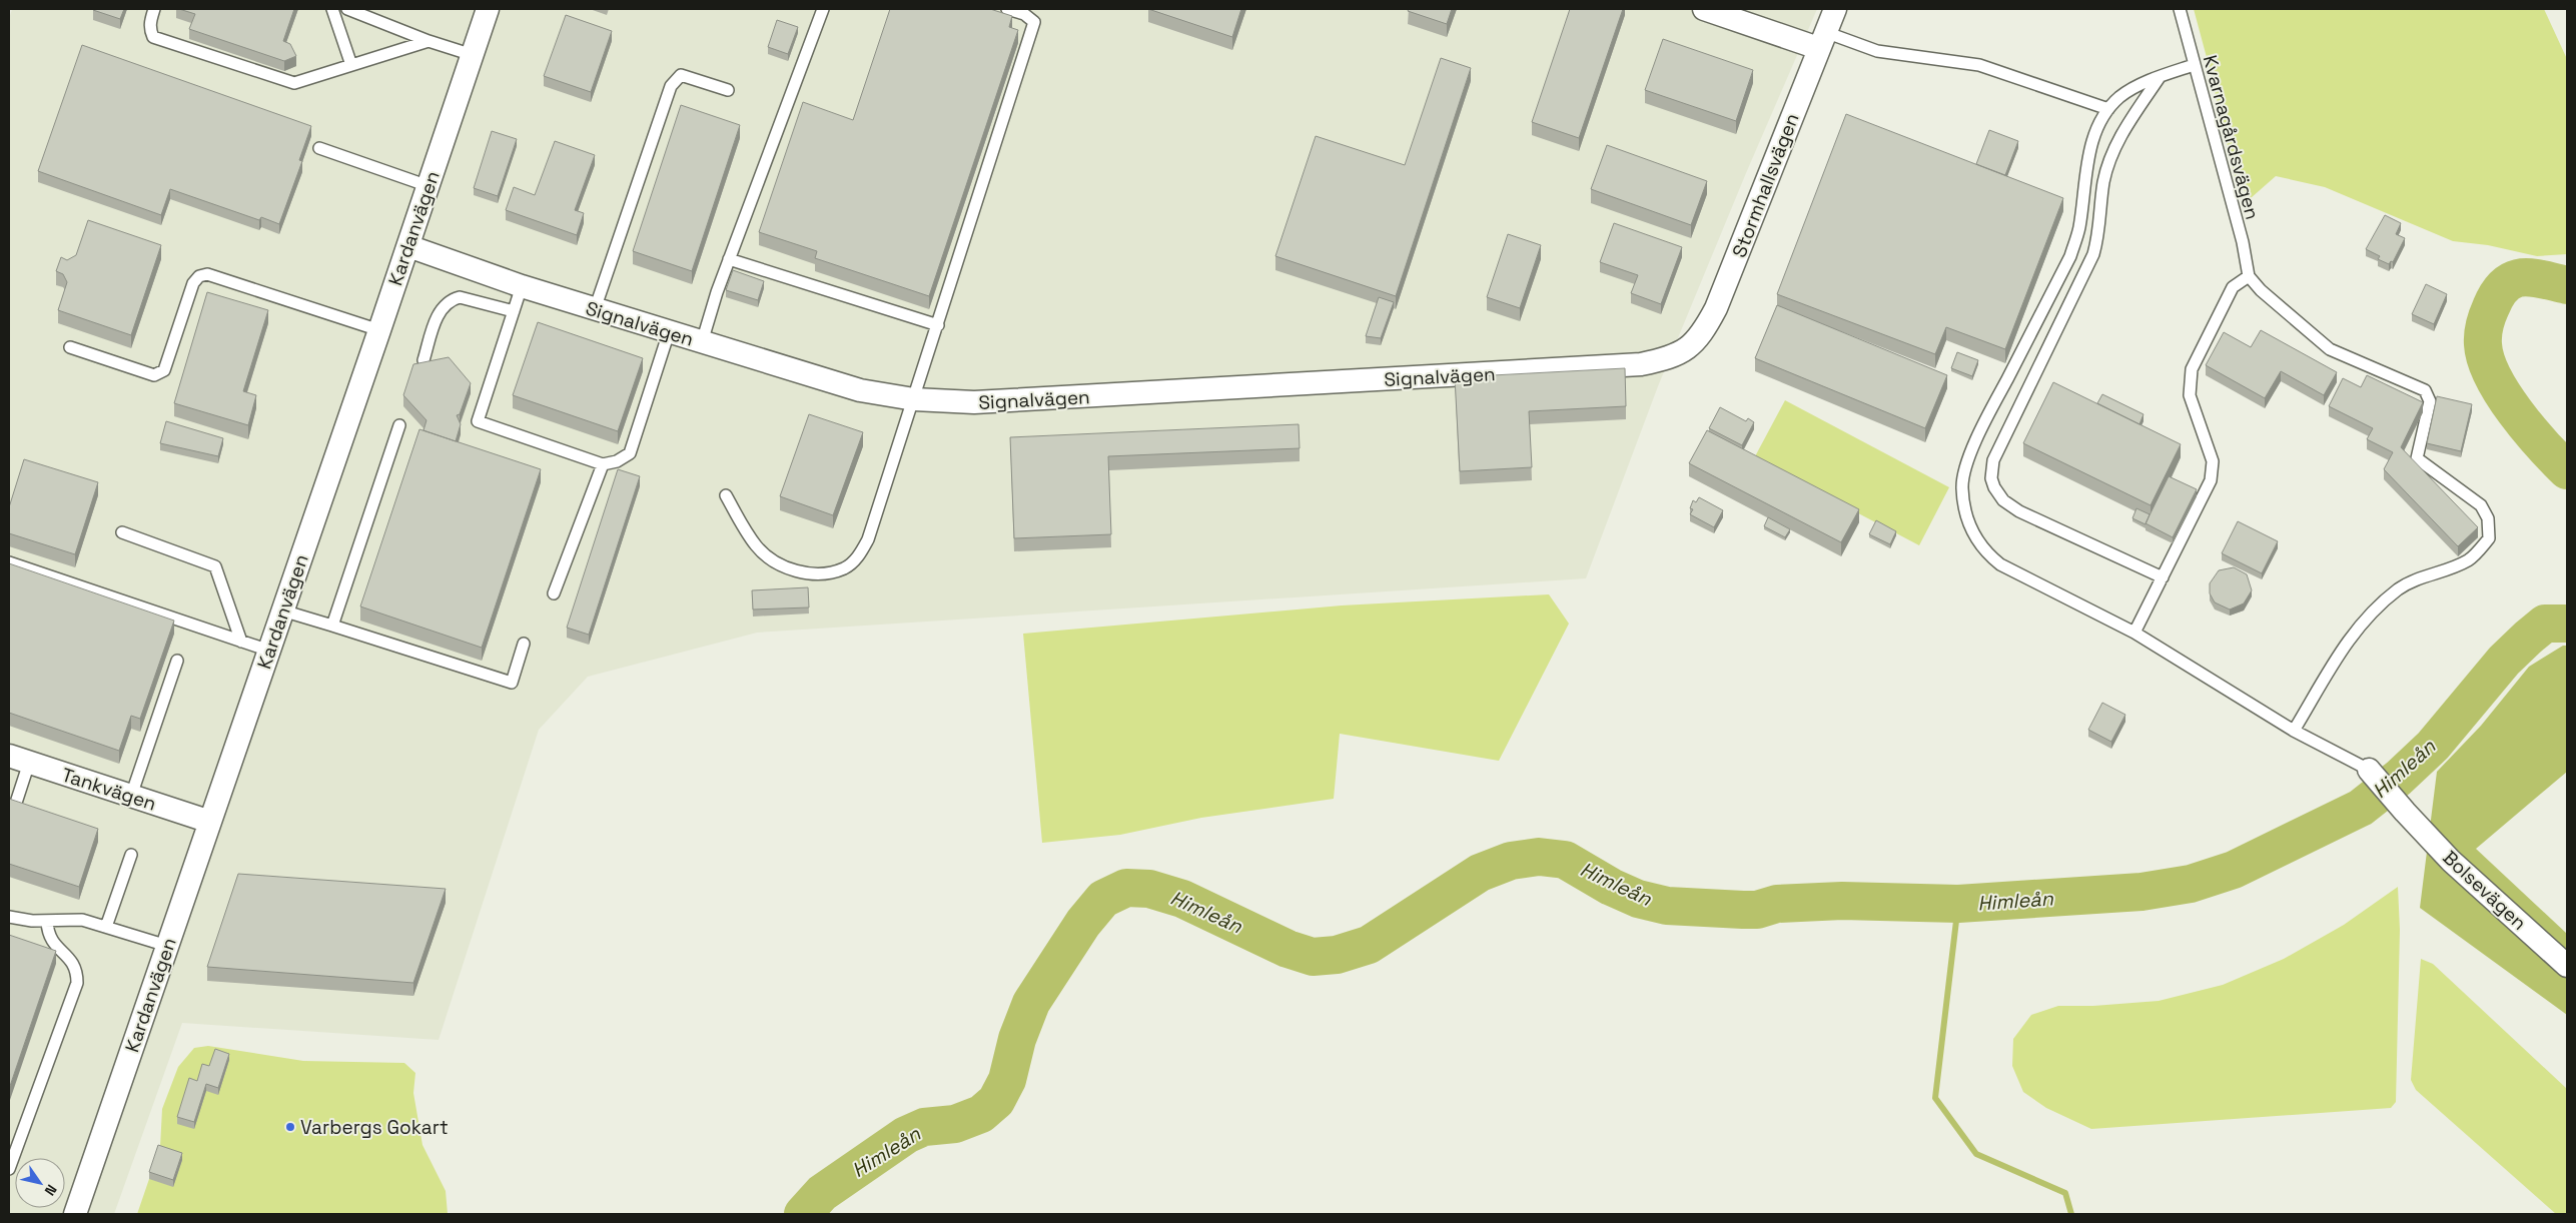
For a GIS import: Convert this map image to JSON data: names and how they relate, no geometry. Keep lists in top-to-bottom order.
{
  "streets": {
    "street": [
      "Stormhallsvägen",
      "Kardanvägen",
      "Signalvägen",
      "Tankvägen",
      "Bolsevägen"
    ],
    "lane": ["Kvarnagårdsvägen"]
  },
  "crossings": [
    ["Stormhallsvägen", "Signalvägen"],
    ["Kardanvägen", "Signalvägen"],
    ["Kardanvägen", "Tankvägen"]
  ],
  "water": ["Himleån"],
  "places": ["Varbergs Gokart"],
  "north": "bottom right"
}
